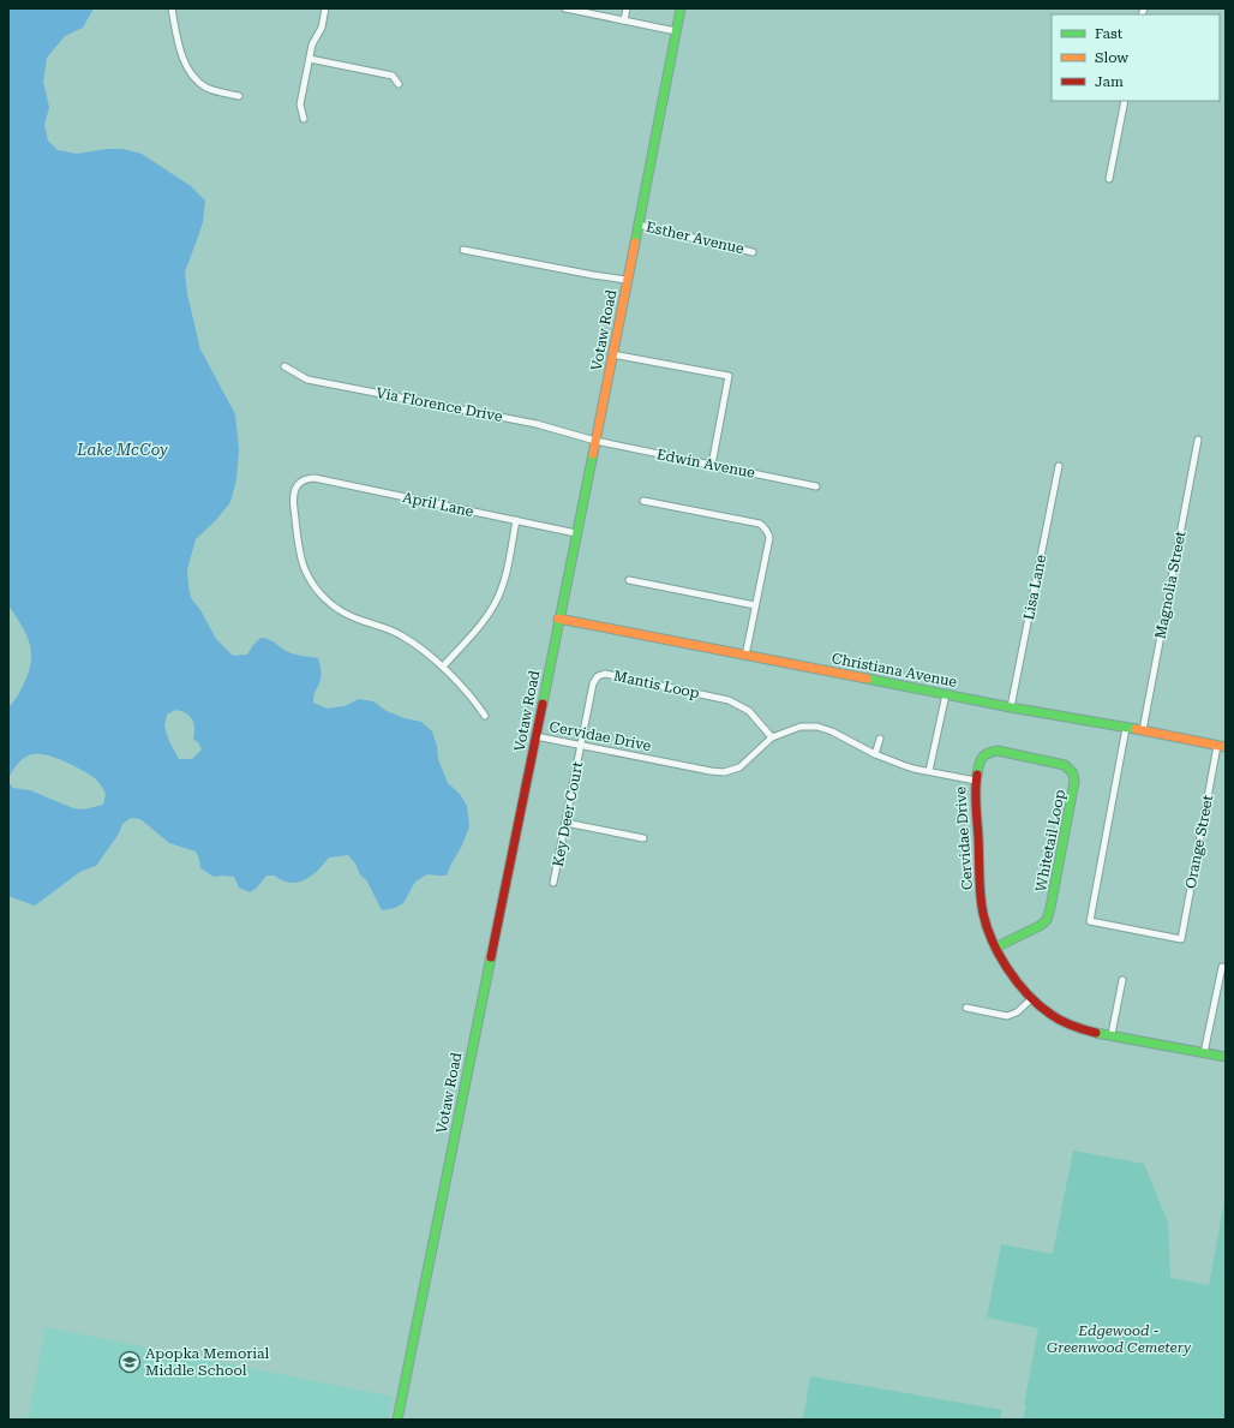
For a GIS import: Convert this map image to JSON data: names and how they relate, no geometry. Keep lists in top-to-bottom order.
{
  "streets": {
    "street": [
      "Esther Avenue",
      "Votaw Road",
      "Via Florence Drive",
      "Edwin Avenue",
      "April Lane",
      "Magnolia Street",
      "Lisa Lane",
      "Christiana Avenue",
      "Mantis Loop",
      "Cervidae Drive",
      "Key Deer Court",
      "Whitetail Loop",
      "Orange Street"
    ]
  },
  "crossings": [
    ["Esther Avenue", "Votaw Road"],
    ["Votaw Road", "Via Florence Drive"],
    ["Votaw Road", "Edwin Avenue"],
    ["Votaw Road", "April Lane"],
    ["Votaw Road", "Christiana Avenue"],
    ["Votaw Road", "Cervidae Drive"],
    ["Via Florence Drive", "Edwin Avenue"],
    ["Magnolia Street", "Christiana Avenue"],
    ["Lisa Lane", "Christiana Avenue"],
    ["Christiana Avenue", "Orange Street"],
    ["Mantis Loop", "Cervidae Drive"],
    ["Mantis Loop", "Key Deer Court"],
    ["Cervidae Drive", "Key Deer Court"],
    ["Cervidae Drive", "Whitetail Loop"]
  ],
  "water": ["Lake McCoy"],
  "parks": ["Edgewood - Greenwood Cemetery"],
  "places": {
    "school or university": ["Apopka Memorial Middle School"]
  },
  "legend": ["Fast", "Slow", "Jam"]
}
